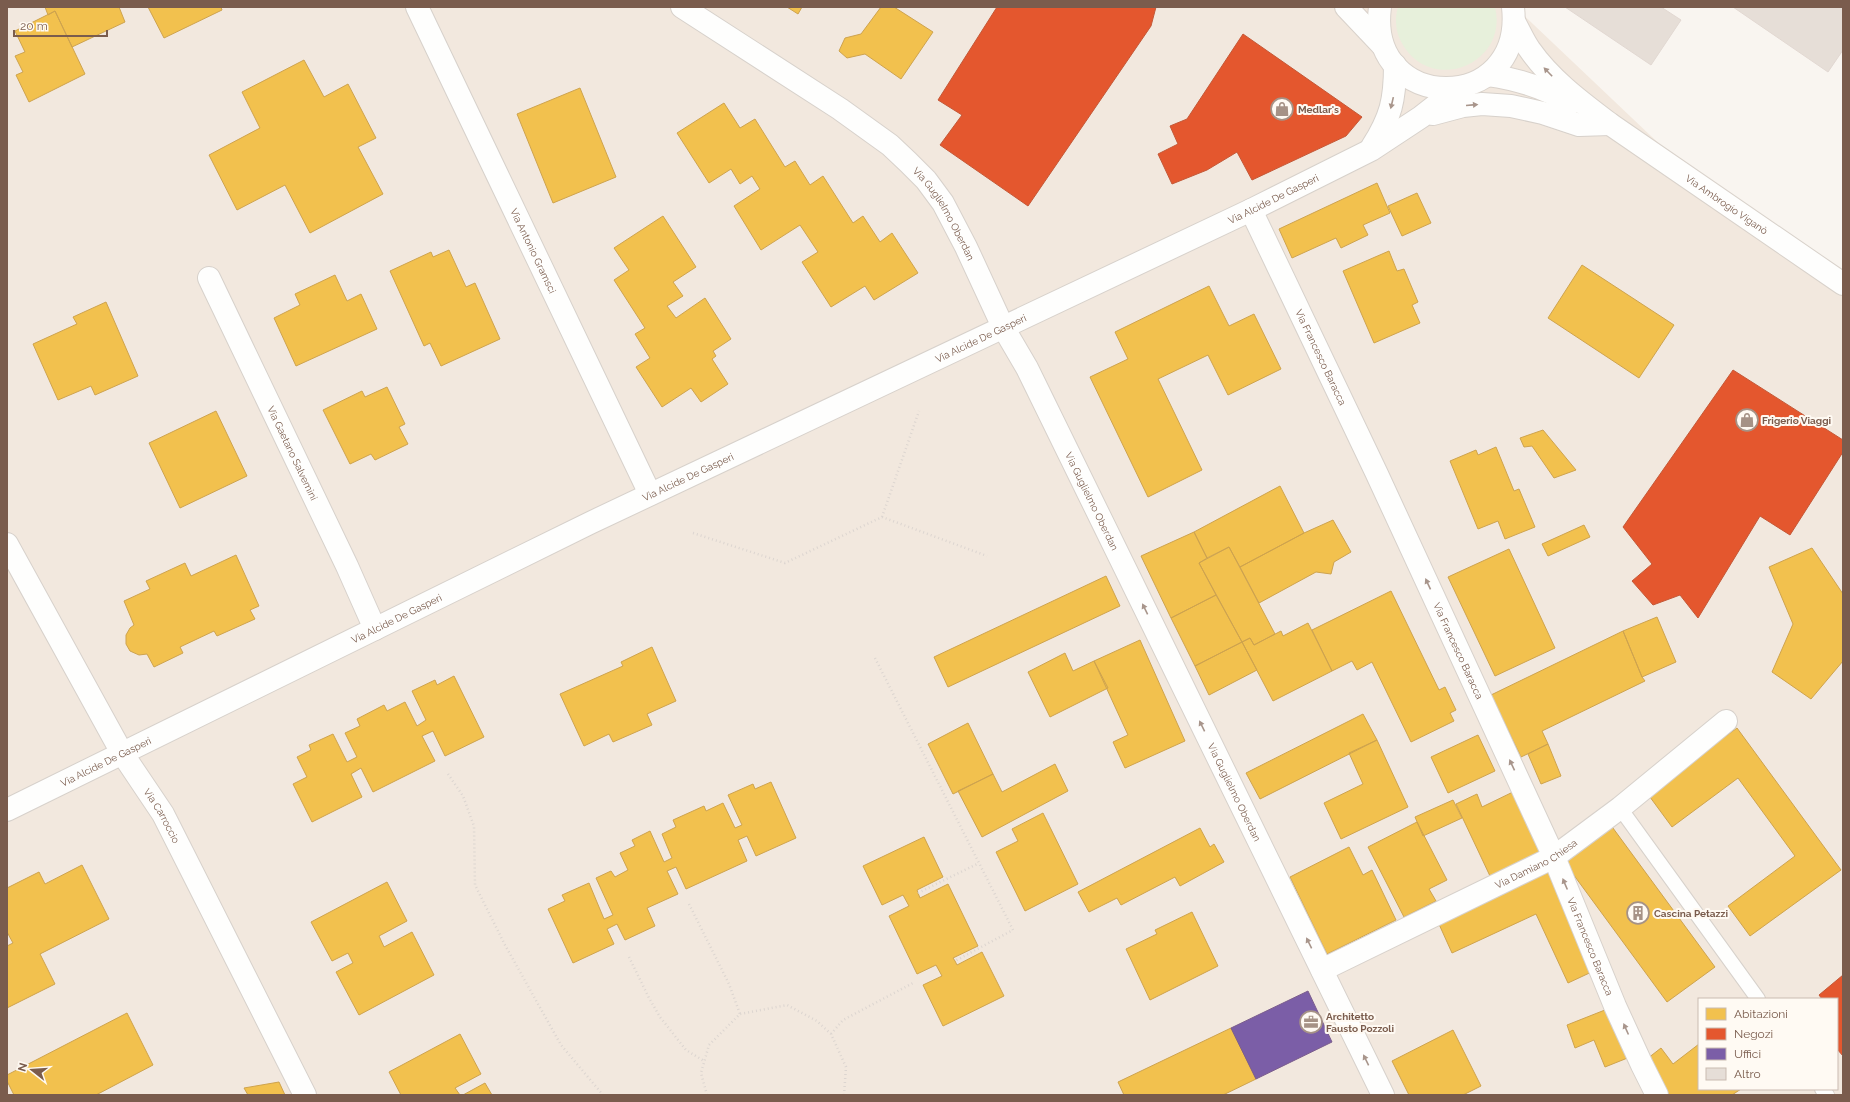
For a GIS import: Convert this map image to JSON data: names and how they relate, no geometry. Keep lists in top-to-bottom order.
{
  "streets": {
    "street": [
      "Via Alcide De Gasperi",
      "Via Ambrogio Viganò",
      "Via Guglielmo Oberdan",
      "Via Antonio Gramsci",
      "Via Francesco Baracca",
      "Via Gaetano Salvemini",
      "Via Carroccio",
      "Via Damiano Chiesa"
    ]
  },
  "crossings": [
    ["Via Alcide De Gasperi", "Via Guglielmo Oberdan"],
    ["Via Alcide De Gasperi", "Via Antonio Gramsci"],
    ["Via Alcide De Gasperi", "Via Francesco Baracca"],
    ["Via Alcide De Gasperi", "Via Gaetano Salvemini"],
    ["Via Alcide De Gasperi", "Via Carroccio"],
    ["Via Guglielmo Oberdan", "Via Damiano Chiesa"],
    ["Via Francesco Baracca", "Via Damiano Chiesa"]
  ],
  "one_way": ["Via Guglielmo Oberdan", "Via Francesco Baracca"],
  "places": {
    "shop": ["Medlar's", "Frigerio Viaggi"],
    "building": ["Cascina Petazzi"],
    "office": ["Architetto Fausto Pozzoli"]
  },
  "legend": [
    "Abitazioni",
    "Negozi",
    "Uffici",
    "Altro"
  ],
  "scale_bar": "20 m",
  "north": "left"
}
